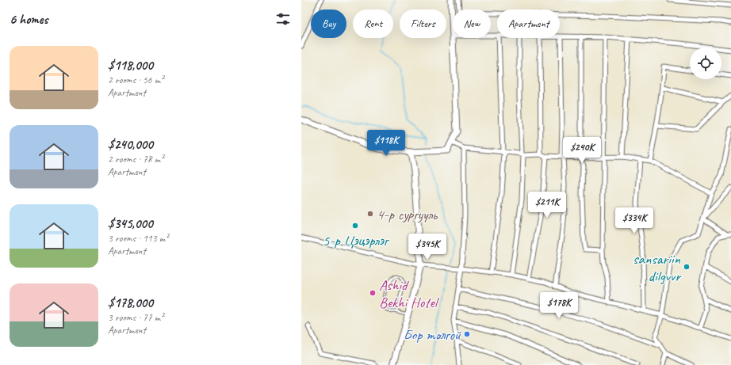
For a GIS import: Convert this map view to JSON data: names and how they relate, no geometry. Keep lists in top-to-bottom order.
{
  "places": [
    "4-р сургууль",
    "5-р Цэцэрлэг",
    "sansariin dilgvvr",
    "Ashid Bekhi Hotel",
    "Бор толгой"
  ],
  "page": {
    "heading": "6 homes",
    "chip": [
      "Buy",
      "Rent",
      "Filters",
      "New",
      "Apartment"
    ],
    "list": [
      {
        "name": "$118,000",
        "note": "2 rooms · 56 m² · Apartment"
      },
      {
        "name": "$240,000",
        "note": "2 rooms · 78 m² · Apartment"
      },
      {
        "name": "$345,000",
        "note": "3 rooms · 113 m² · Apartment"
      },
      {
        "name": "$178,000",
        "note": "3 rooms · 77 m² · Apartment"
      }
    ],
    "price": [
      "$118K",
      "$240K",
      "$211K",
      "$334K",
      "$345K",
      "$178K"
    ]
  }
}
